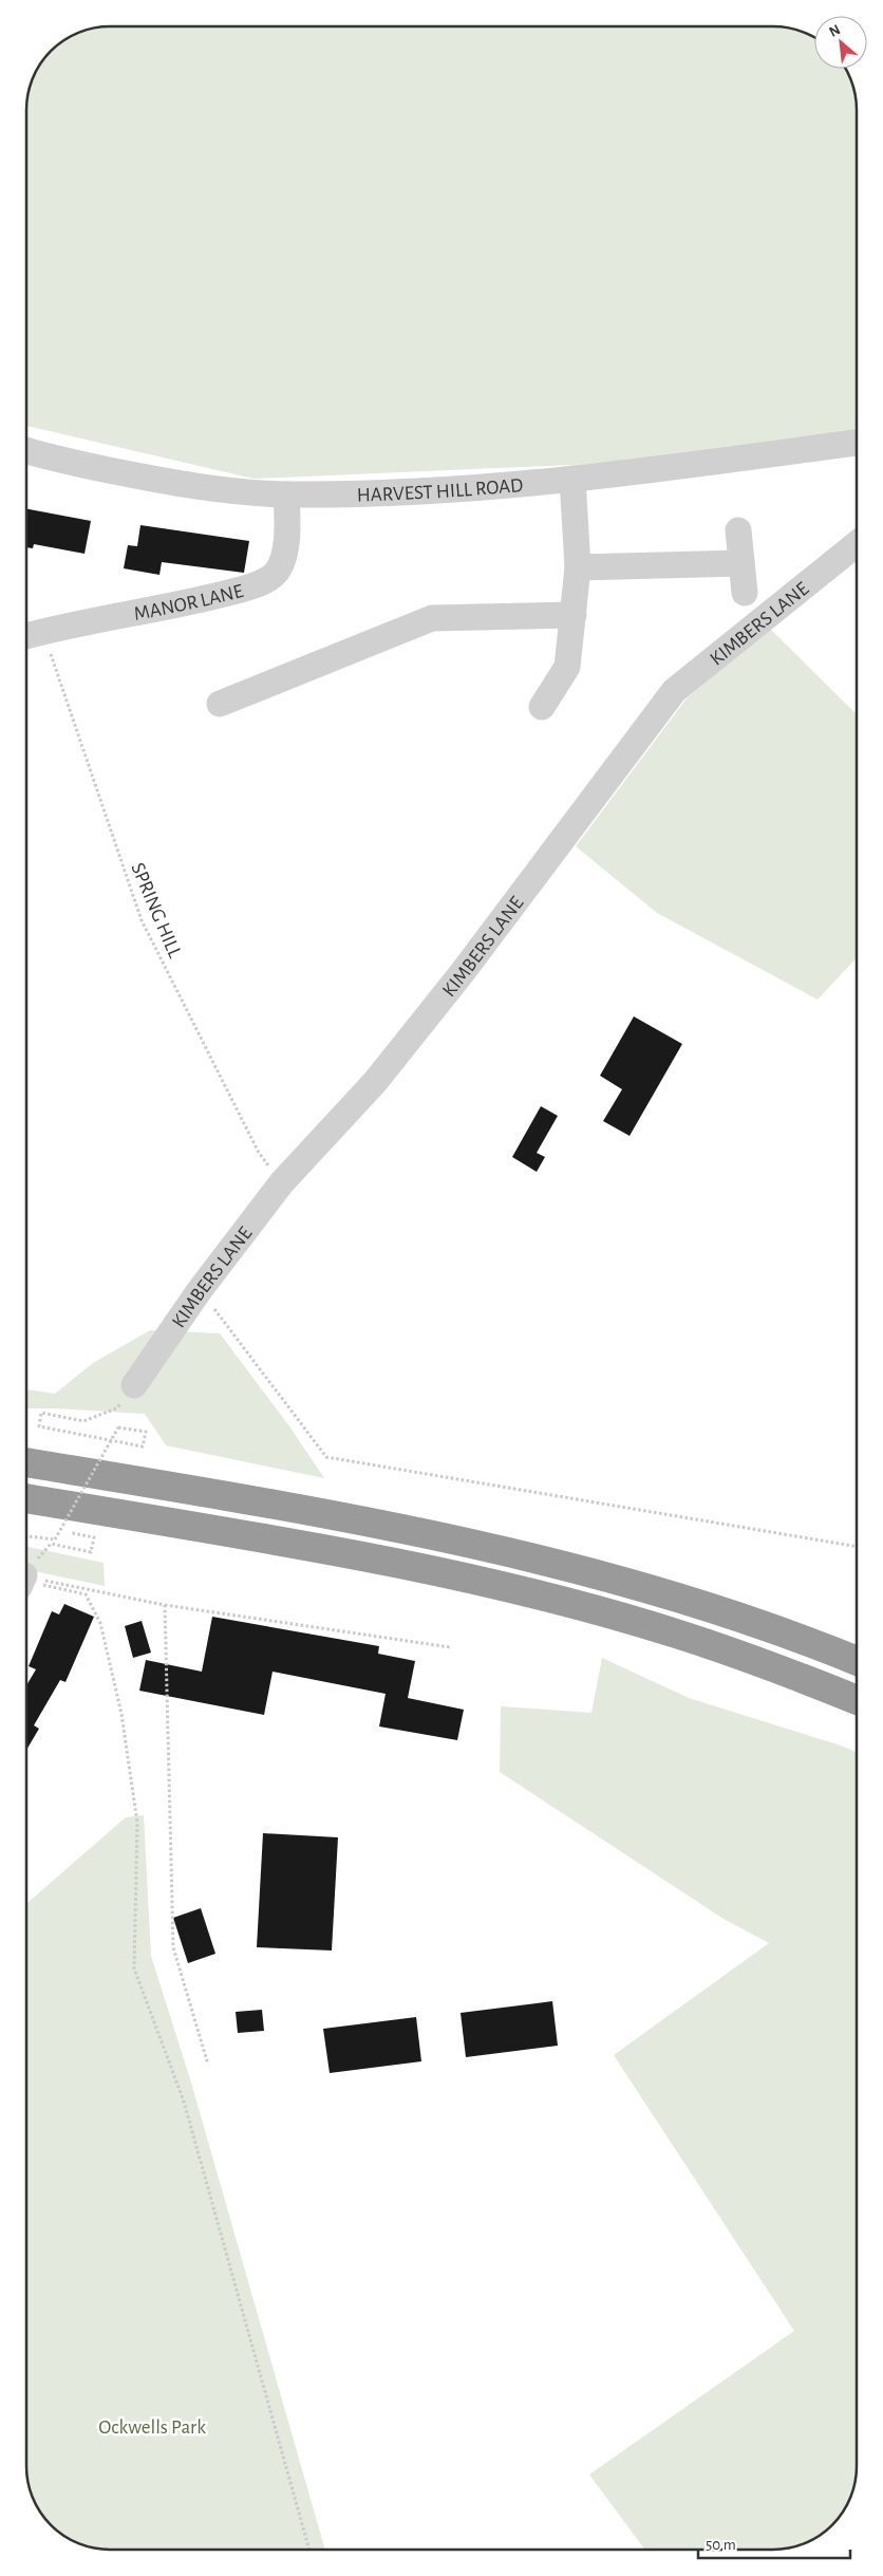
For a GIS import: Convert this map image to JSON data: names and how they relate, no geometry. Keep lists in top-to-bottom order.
{
  "streets": {
    "street": ["HARVEST HILL ROAD", "MANOR LANE", "KIMBERS LANE"],
    "path": ["SPRING HILL"]
  },
  "crossings": [
    ["HARVEST HILL ROAD", "MANOR LANE"],
    ["MANOR LANE", "SPRING HILL"],
    ["KIMBERS LANE", "SPRING HILL"]
  ],
  "parks": ["Ockwells Park"],
  "scale_bar": "50 m",
  "north": "top left"
}
